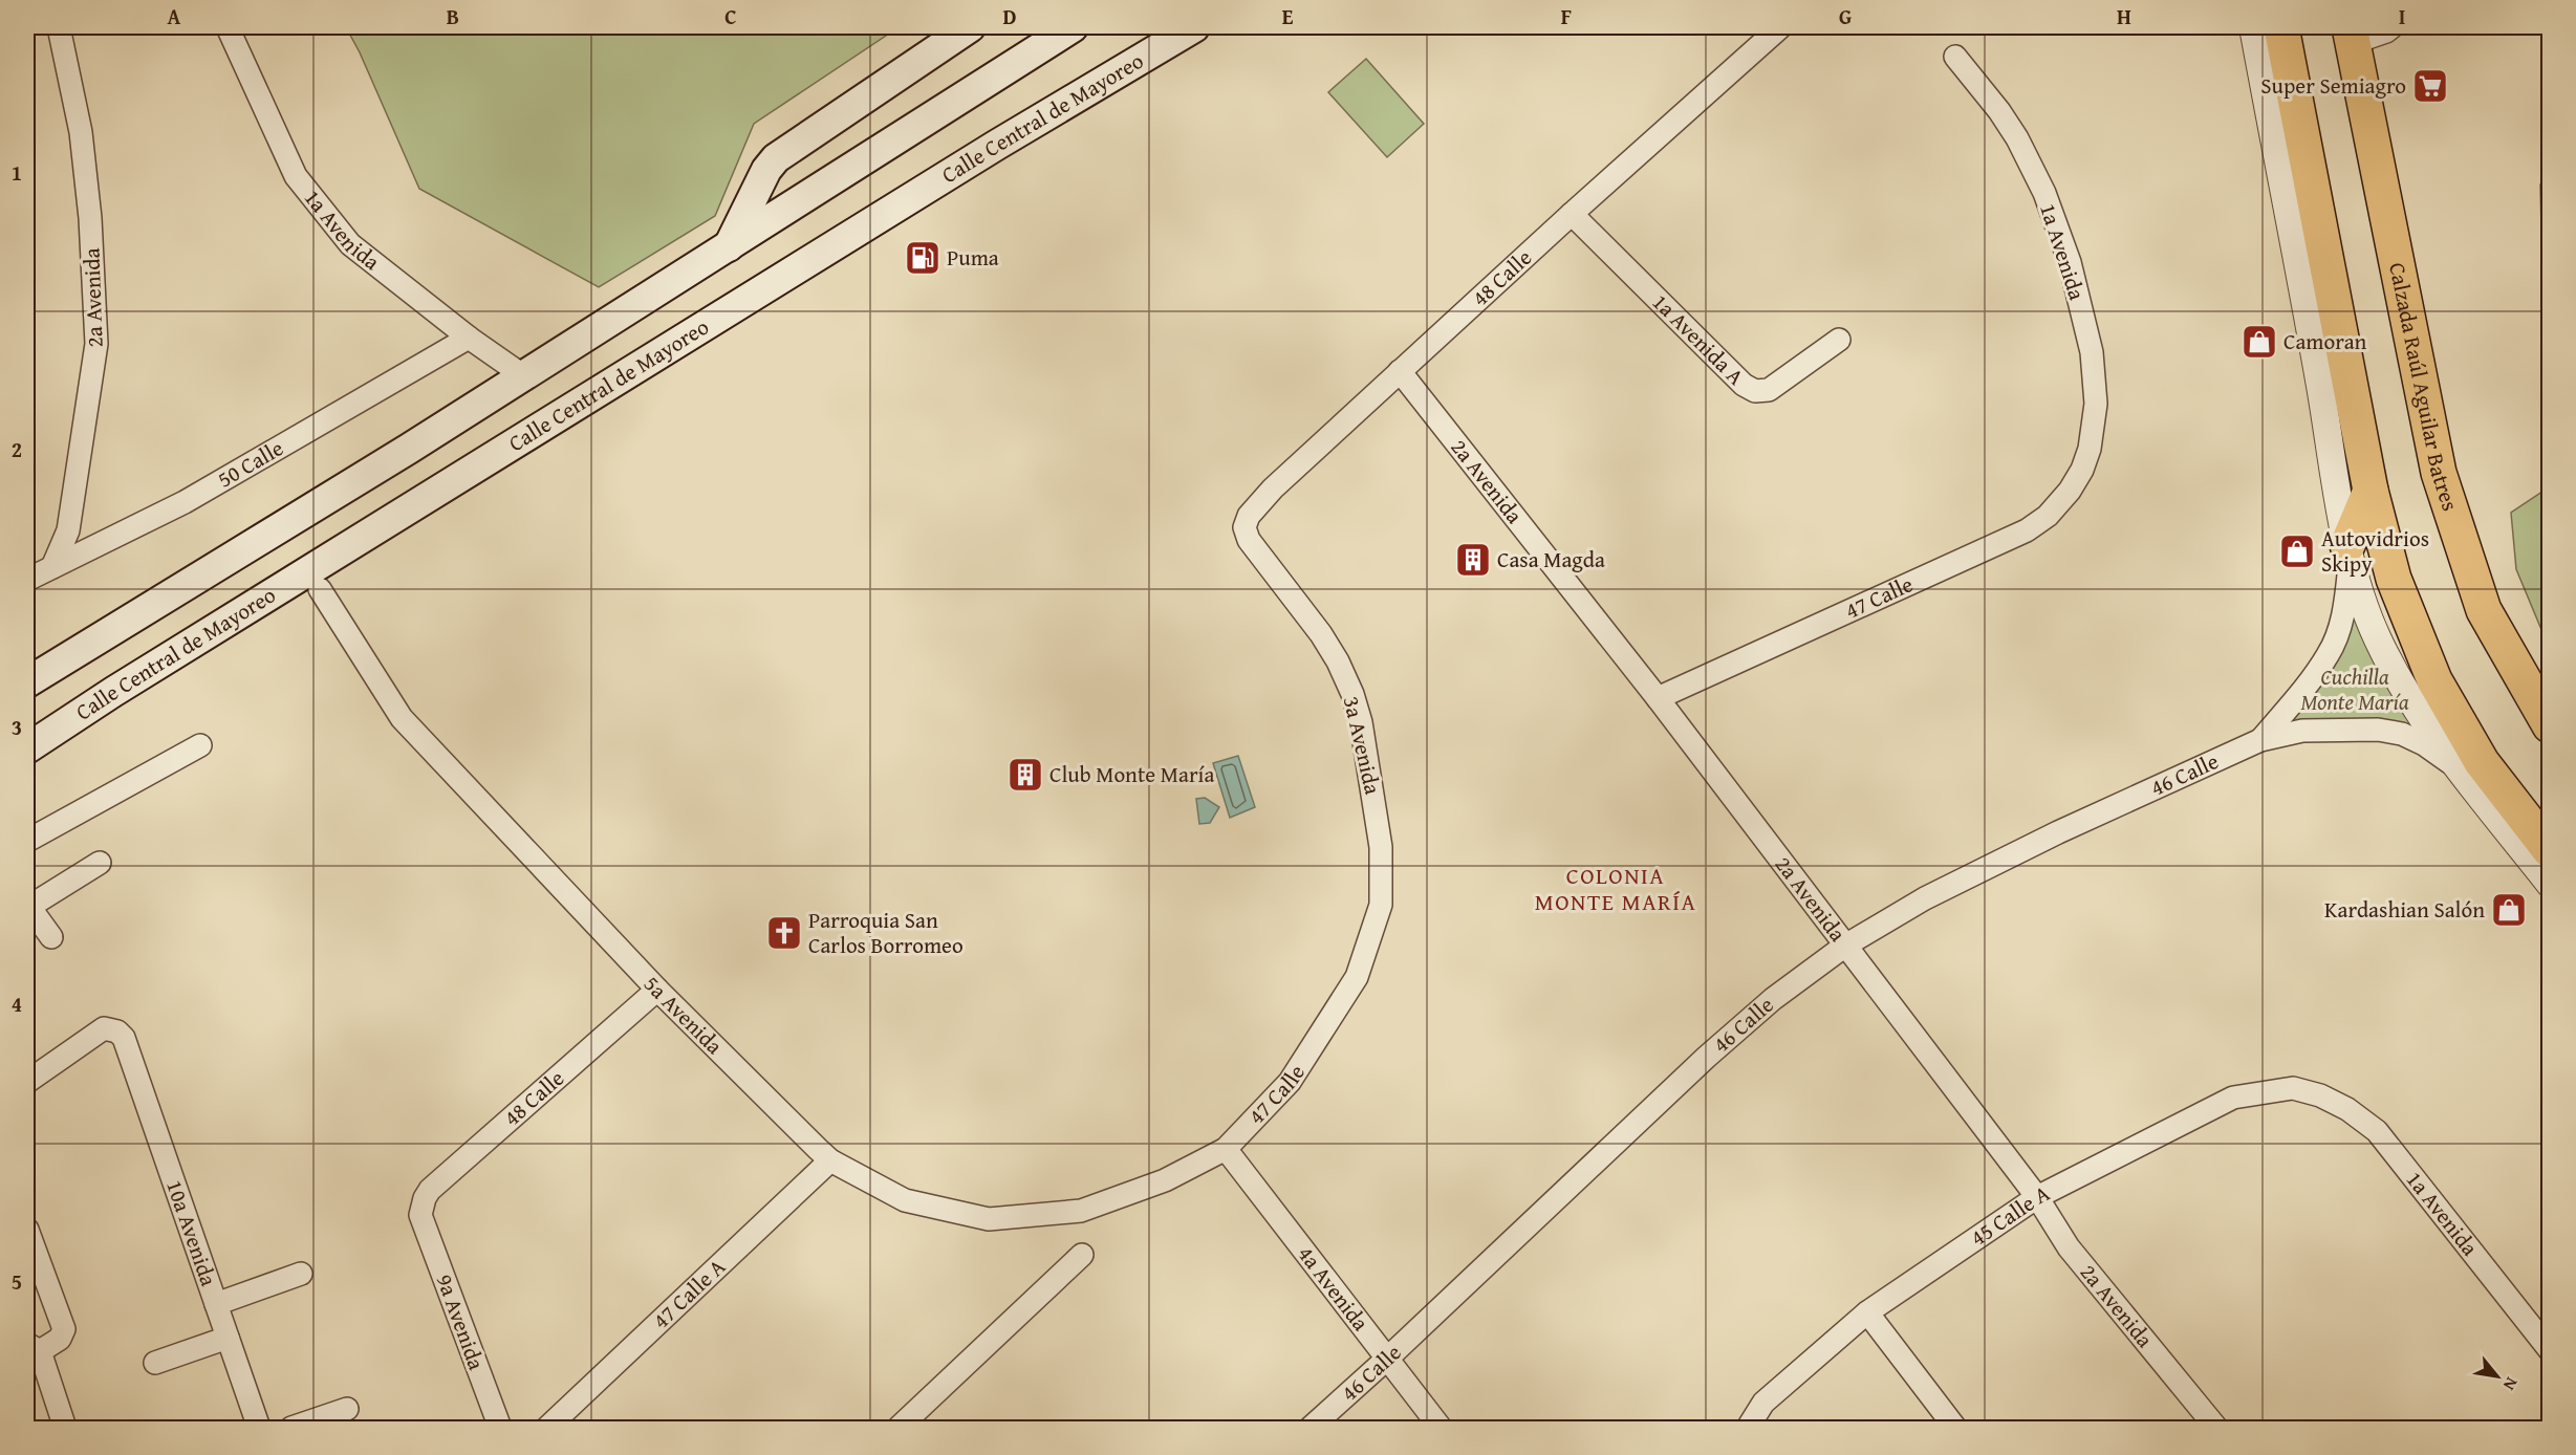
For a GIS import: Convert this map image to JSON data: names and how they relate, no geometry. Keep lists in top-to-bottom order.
{
  "streets": {
    "highway": ["Calzada Raúl Aguilar Batres"],
    "main road": ["Calle Central de Mayoreo"],
    "street": [
      "1a Avenida",
      "48 Calle",
      "2a Avenida",
      "1a Avenida A",
      "50 Calle",
      "47 Calle",
      "3a Avenida",
      "46 Calle",
      "5a Avenida",
      "45 Calle A",
      "10a Avenida",
      "4a Avenida",
      "47 Calle A",
      "9a Avenida"
    ]
  },
  "crossings": [
    ["1a Avenida", "50 Calle"],
    ["1a Avenida", "47 Calle"],
    ["1a Avenida", "45 Calle A"],
    ["48 Calle", "2a Avenida"],
    ["48 Calle", "1a Avenida A"],
    ["48 Calle", "3a Avenida"],
    ["48 Calle", "5a Avenida"],
    ["48 Calle", "9a Avenida"],
    ["2a Avenida", "50 Calle"],
    ["2a Avenida", "47 Calle"],
    ["2a Avenida", "46 Calle"],
    ["2a Avenida", "45 Calle A"],
    ["47 Calle", "3a Avenida"],
    ["47 Calle", "5a Avenida"],
    ["47 Calle", "4a Avenida"],
    ["46 Calle", "4a Avenida"],
    ["5a Avenida", "47 Calle A"]
  ],
  "districts": ["COLONIA MONTE MARÍA"],
  "parks": ["Cuchilla Monte María"],
  "places": {
    "supermarket": ["Super Semiagro"],
    "fuel station": ["Puma"],
    "shop": ["Camoran", "Autovidrios Skipy", "Kardashian Salón"],
    "building": ["Casa Magda", "Club Monte María"],
    "church": ["Parroquia San Carlos Borromeo"]
  },
  "north": "bottom right",
  "grid": {
    "columns": [
      "A",
      "B",
      "C",
      "D",
      "E",
      "F",
      "G",
      "H",
      "I"
    ],
    "rows": [
      "1",
      "2",
      "3",
      "4",
      "5"
    ]
  }
}
